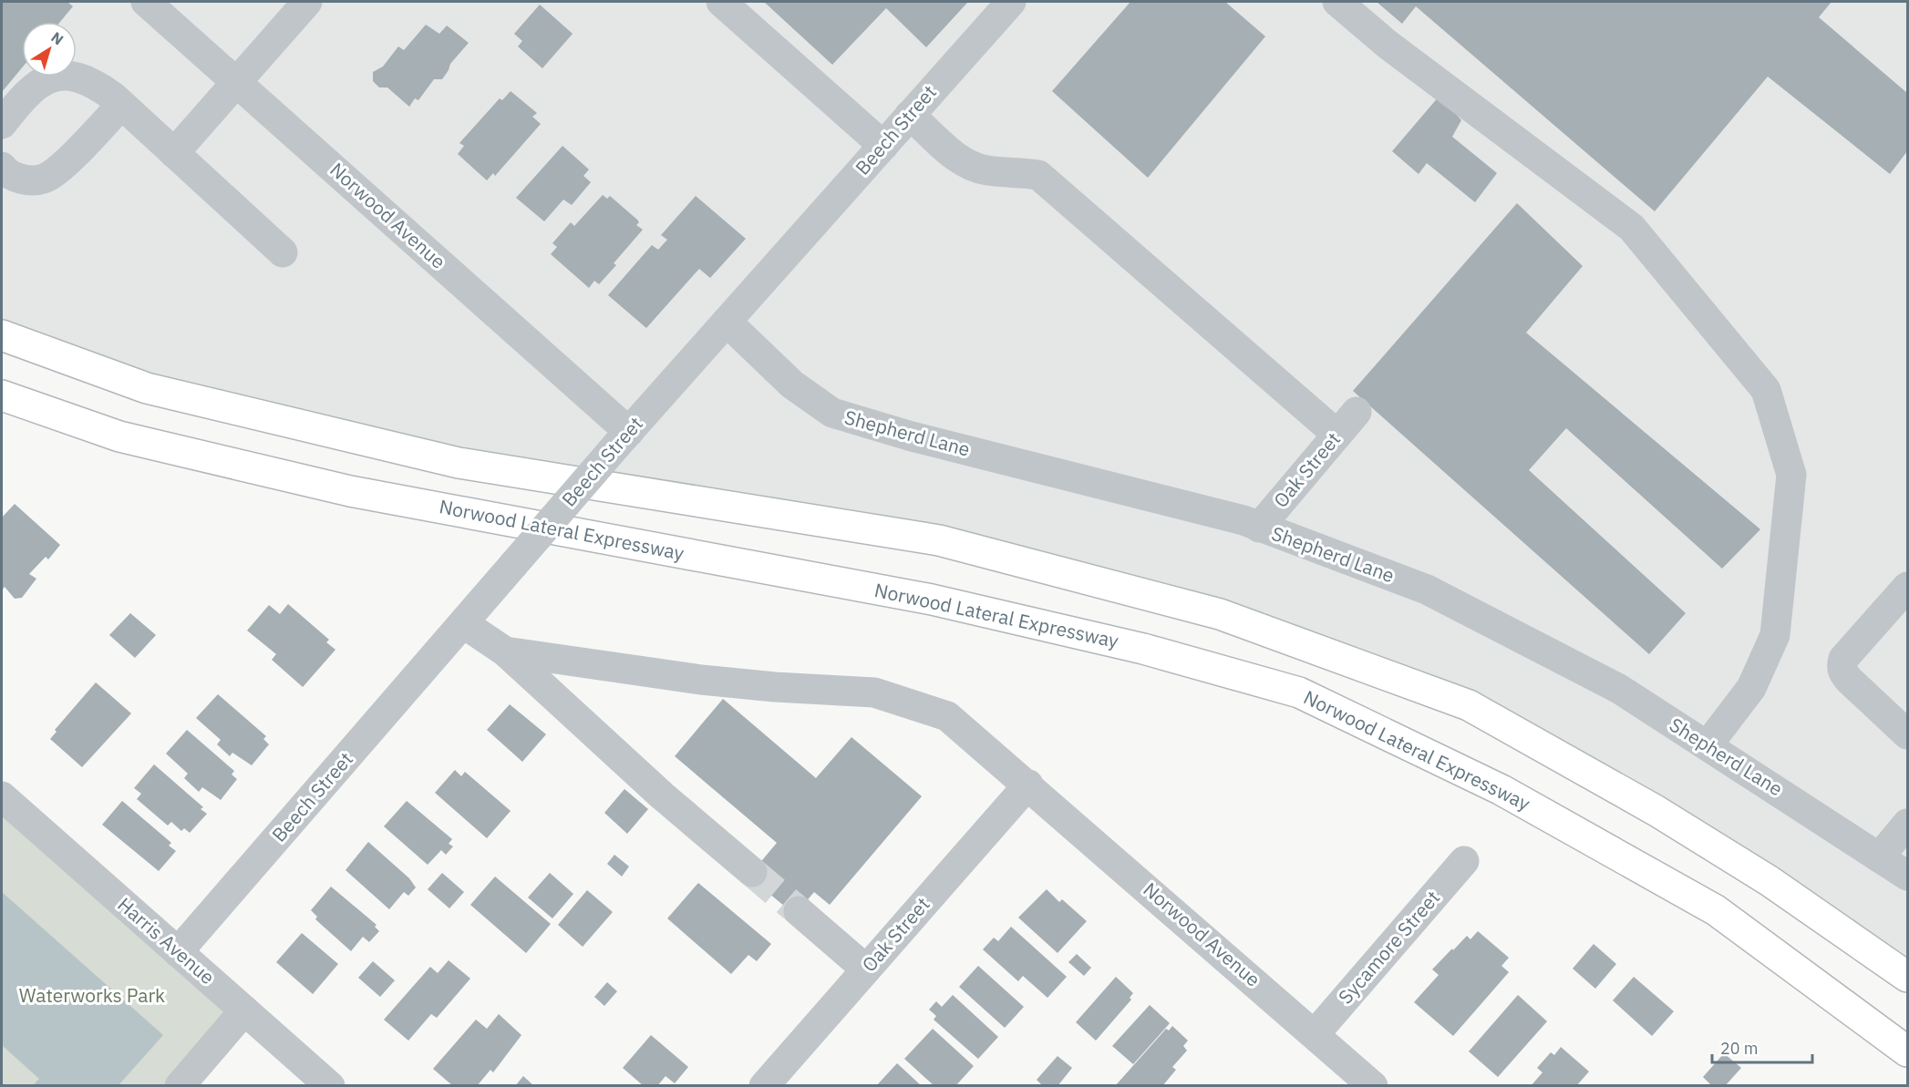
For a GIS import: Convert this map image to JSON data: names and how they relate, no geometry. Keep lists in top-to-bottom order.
{
  "streets": {
    "highway": ["Norwood Lateral Expressway"],
    "street": [
      "Beech Street",
      "Norwood Avenue",
      "Shepherd Lane",
      "Oak Street",
      "Harris Avenue",
      "Sycamore Street"
    ]
  },
  "crossings": [
    ["Beech Street", "Norwood Avenue"],
    ["Beech Street", "Shepherd Lane"],
    ["Beech Street", "Harris Avenue"],
    ["Norwood Avenue", "Oak Street"],
    ["Norwood Avenue", "Sycamore Street"],
    ["Shepherd Lane", "Oak Street"]
  ],
  "parks": ["Waterworks Park"],
  "scale_bar": "20 m",
  "north": "top right"
}
